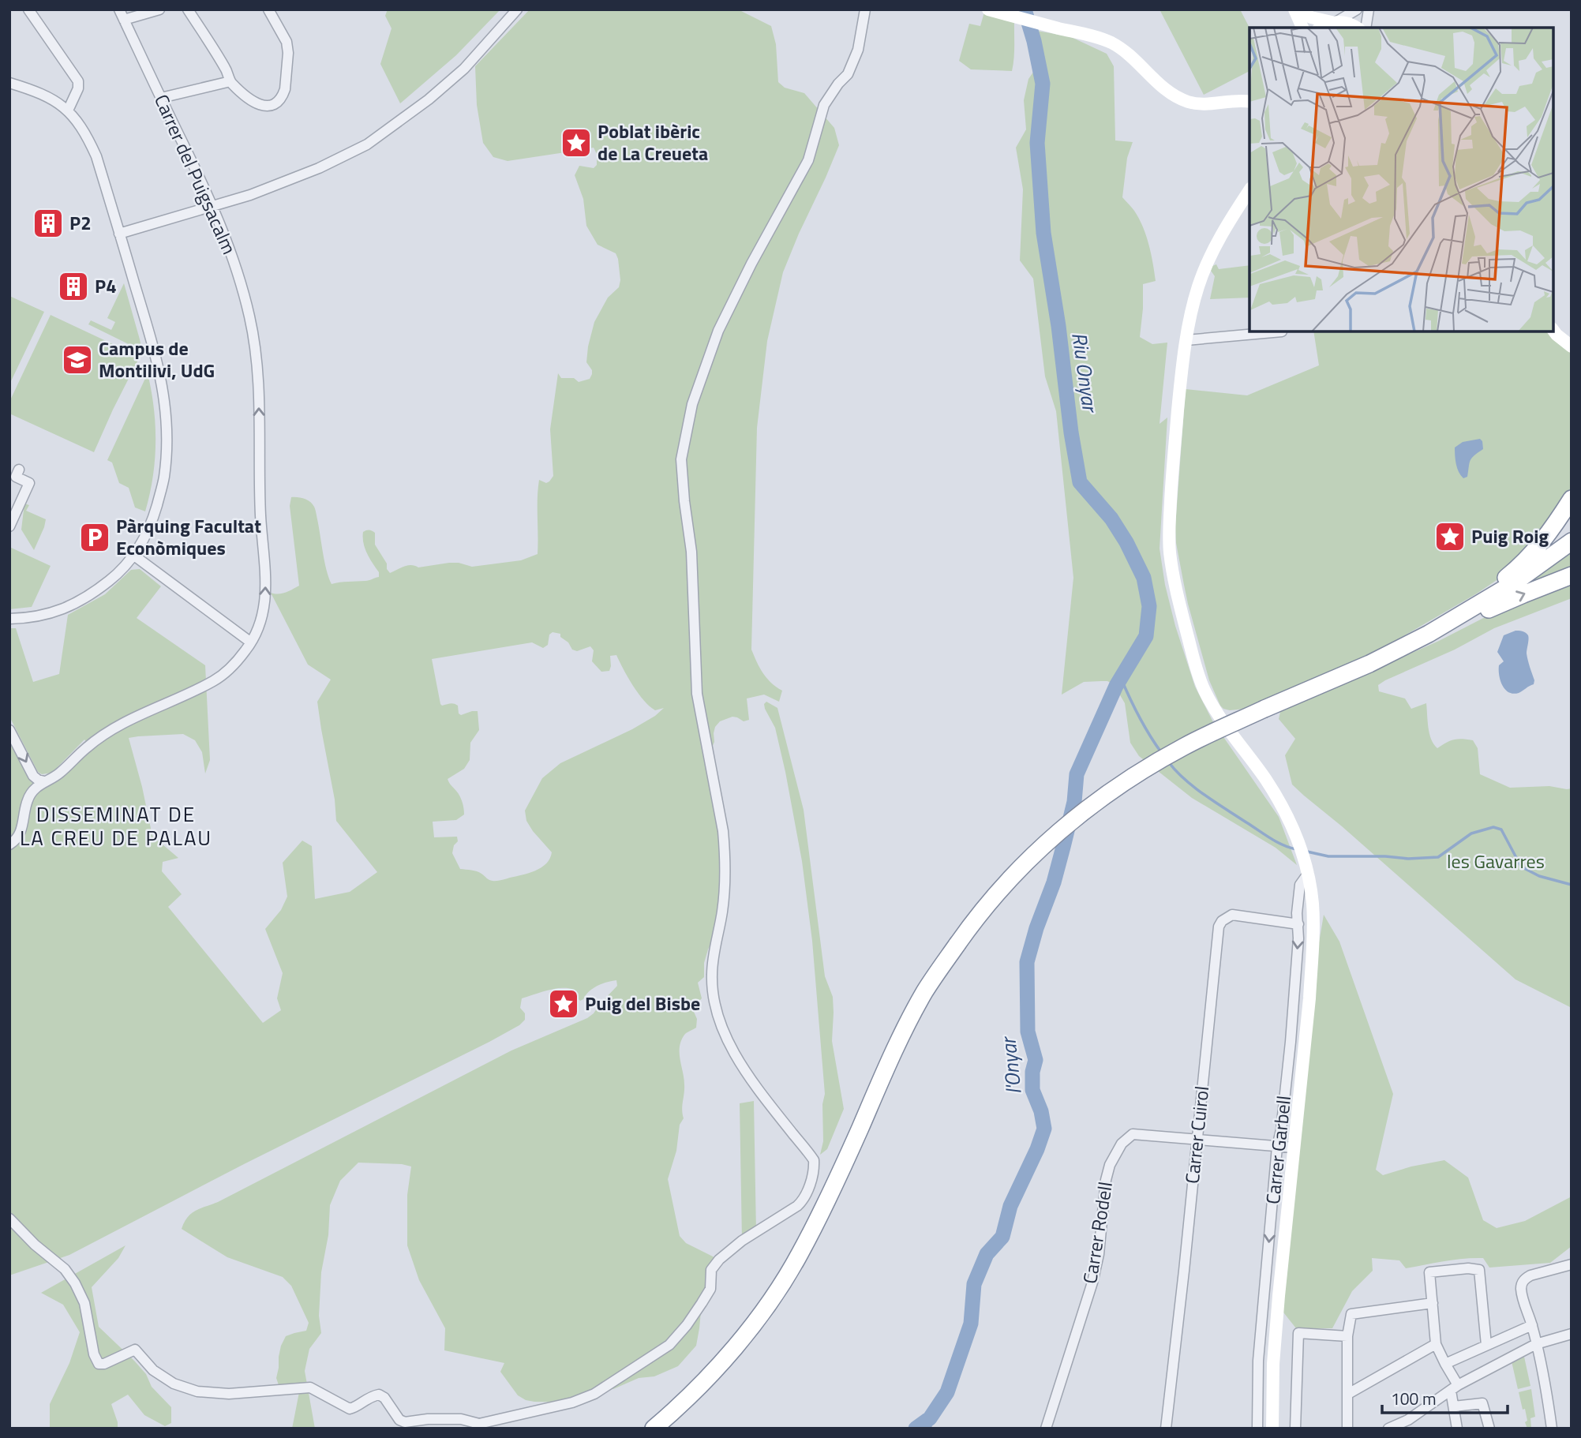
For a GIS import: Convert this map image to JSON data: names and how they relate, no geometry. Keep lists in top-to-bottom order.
{
  "streets": {
    "street": [
      "Carrer del Puigsacalm",
      "Carrer Cuirol",
      "Carrer Garbell",
      "Carrer Rodell"
    ]
  },
  "crossings": [
    ["Carrer Cuirol", "Carrer Garbell"],
    ["Carrer Cuirol", "Carrer Rodell"],
    ["Carrer Garbell", "Carrer Rodell"]
  ],
  "one_way": ["Carrer del Puigsacalm", "Carrer Garbell"],
  "districts": ["DISSEMINAT DE LA CREU DE PALAU"],
  "water": ["Riu Onyar", "l'Onyar"],
  "parks": ["les Gavarres"],
  "places": {
    "place": ["Poblat ibèric de La Creueta", "Puig Roig", "Puig del Bisbe"],
    "building": ["P2", "P4"],
    "school or university": ["Campus de Montilivi, UdG"],
    "parking": ["Pàrquing Facultat Econòmiques"]
  },
  "scale_bar": "100 m"
}
